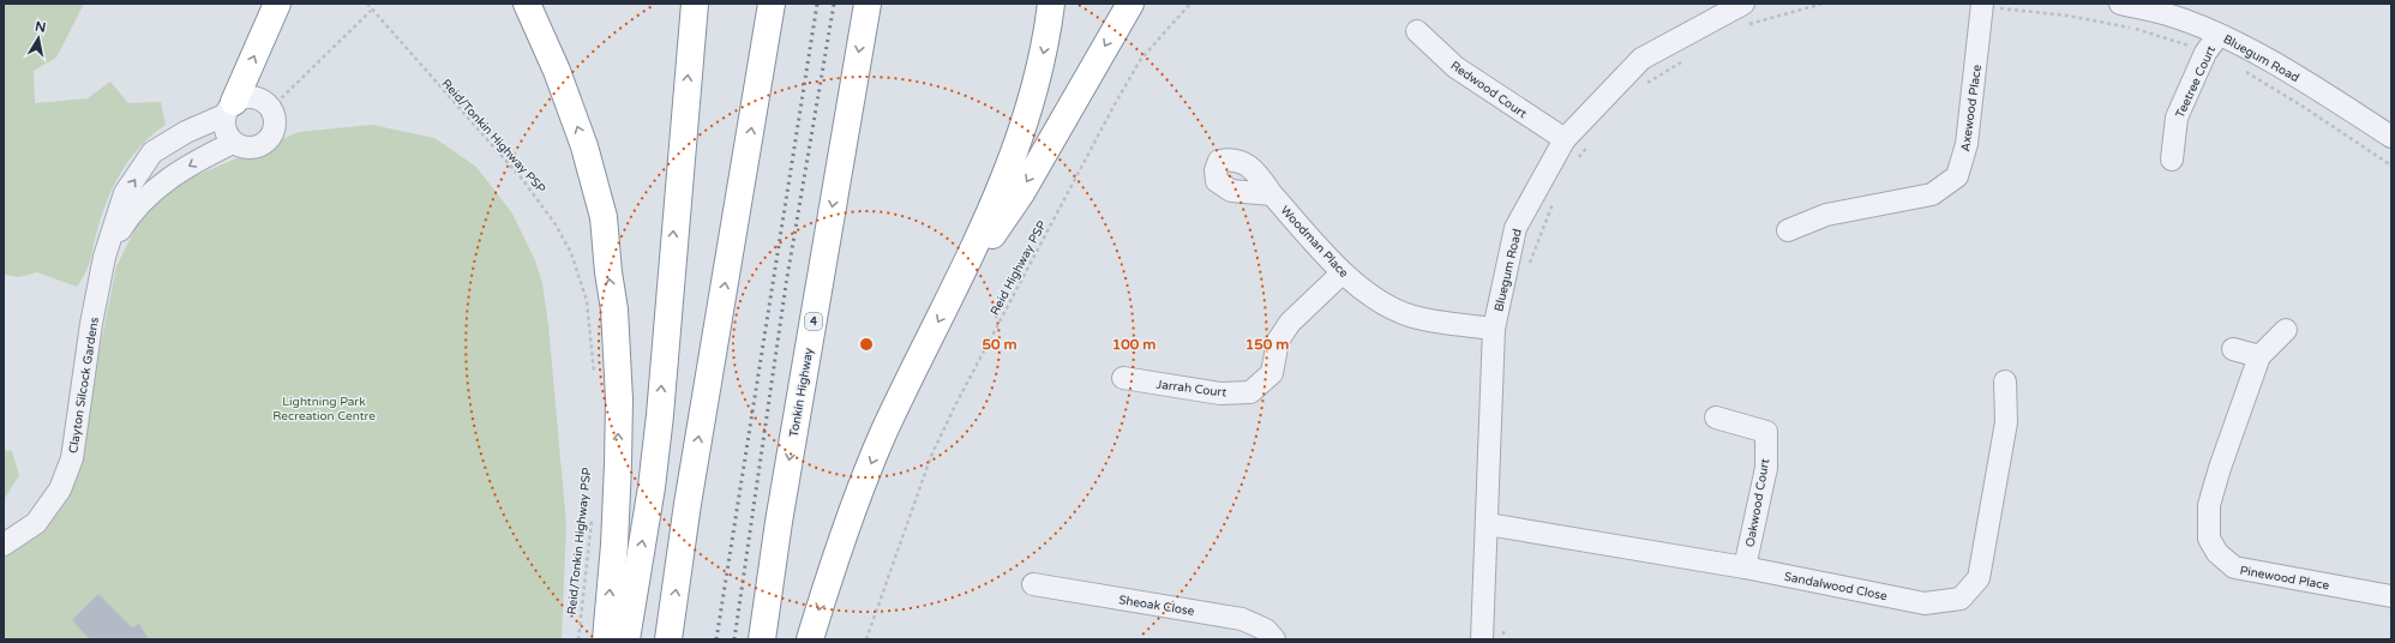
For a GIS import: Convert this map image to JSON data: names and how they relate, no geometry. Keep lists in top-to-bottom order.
{
  "streets": {
    "highway": ["4", "Tonkin Highway"],
    "street": [
      "Bluegum Road",
      "Teetree Court",
      "Redwood Court",
      "Axewood Place",
      "Woodman Place",
      "Clayton Silcock Gardens",
      "Jarrah Court",
      "Oakwood Court",
      "Pinewood Place",
      "Sandalwood Close",
      "Sheoak Close"
    ],
    "path": ["Reid/Tonkin Highway PSP", "Reid Highway PSP"]
  },
  "crossings": [
    ["Bluegum Road", "Teetree Court"],
    ["Bluegum Road", "Redwood Court"],
    ["Bluegum Road", "Woodman Place"],
    ["Bluegum Road", "Sandalwood Close"],
    ["Woodman Place", "Jarrah Court"],
    ["Oakwood Court", "Sandalwood Close"]
  ],
  "parks": ["Lightning Park Recreation Centre"],
  "north": "top",
  "rings": ["50 m", "100 m", "150 m"]
}
